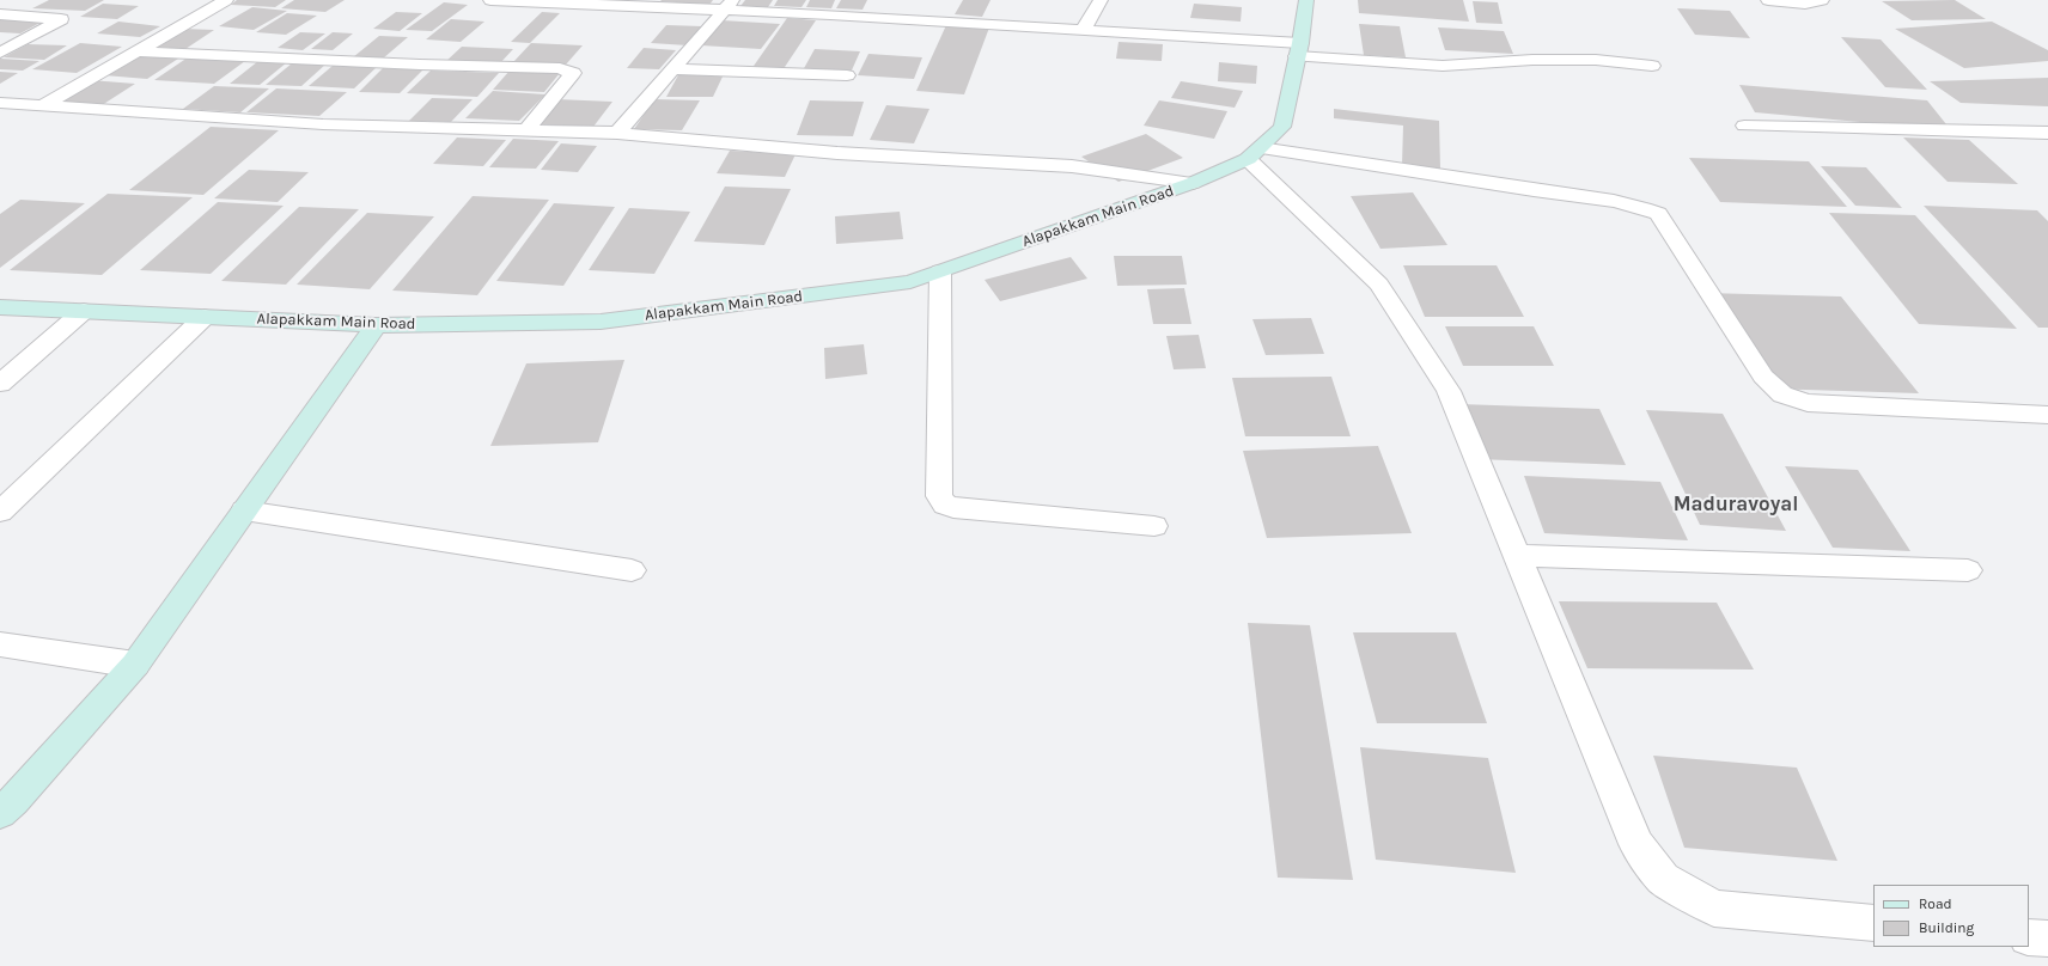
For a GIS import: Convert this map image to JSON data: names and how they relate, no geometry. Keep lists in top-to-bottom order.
{
  "streets": {
    "main road": ["Alapakkam Main Road"]
  },
  "districts": ["Maduravoyal"],
  "legend": ["Road", "Building"]
}
